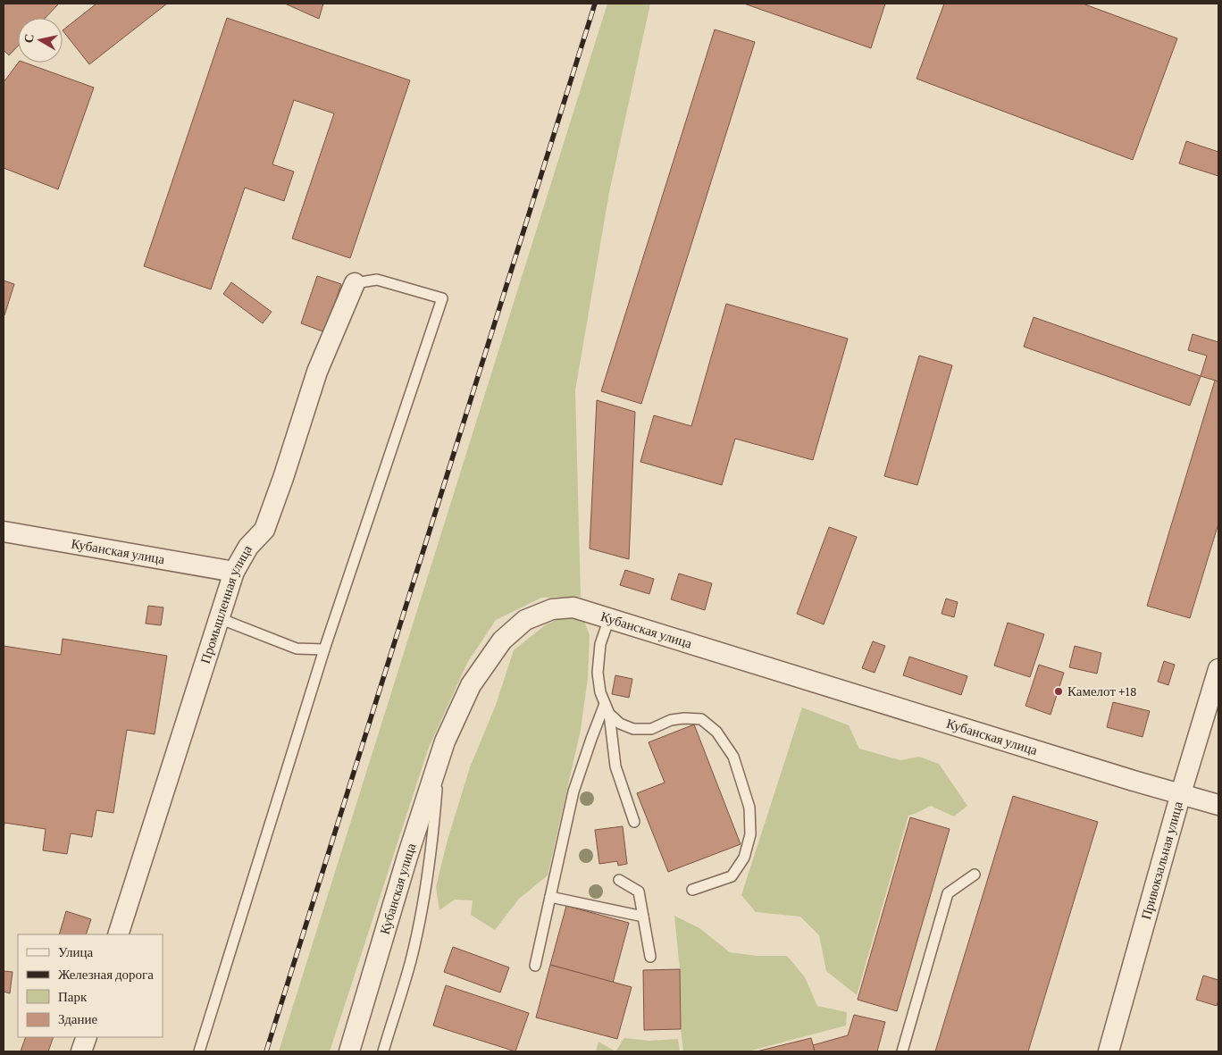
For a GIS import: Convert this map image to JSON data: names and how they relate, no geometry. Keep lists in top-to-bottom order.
{
  "streets": {
    "street": ["Кубанская улица", "Промышленная улица", "Привокзальная улица"]
  },
  "crossings": [
    ["Кубанская улица", "Промышленная улица"],
    ["Кубанская улица", "Привокзальная улица"]
  ],
  "places": ["Камелот +18"],
  "legend": [
    "Улица",
    "Железная дорога",
    "Парк",
    "Здание"
  ],
  "north": "left"
}
